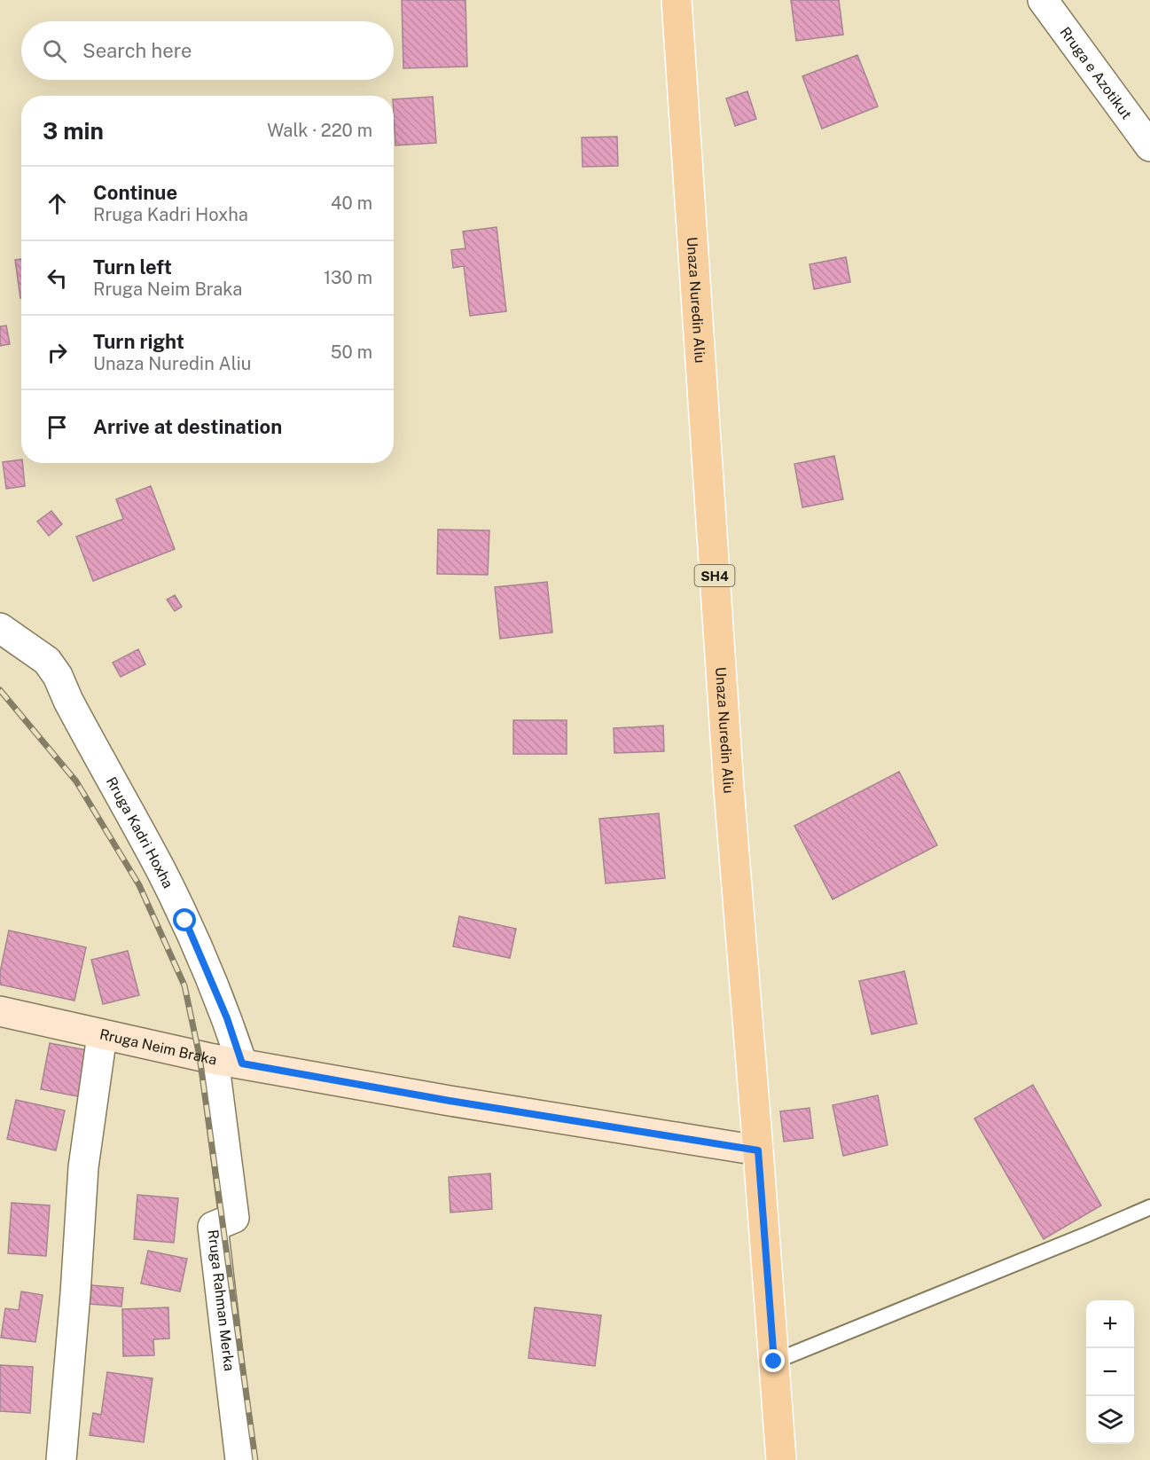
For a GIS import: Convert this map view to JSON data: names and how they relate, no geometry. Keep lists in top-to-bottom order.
{
  "streets": {
    "main road": ["Unaza Nuredin Aliu", "SH4"],
    "street": [
      "Rruga e Azotikut",
      "Rruga Kadri Hoxha",
      "Rruga Neim Braka",
      "Rruga Rahman Merka"
    ]
  },
  "crossings": [
    ["Unaza Nuredin Aliu", "Rruga Neim Braka"],
    ["Rruga Kadri Hoxha", "Rruga Neim Braka"],
    ["Rruga Neim Braka", "Rruga Rahman Merka"]
  ],
  "page": {
    "search": "Search here",
    "heading": ["3 min", "Walk · 220 m"],
    "list": [
      ["Continue", "Rruga Kadri Hoxha", "40 m"],
      ["Turn left", "Rruga Neim Braka", "130 m"],
      ["Turn right", "Unaza Nuredin Aliu", "50 m"],
      "Arrive at destination"
    ],
    "map_buttons": ["+", "−"]
  }
}
